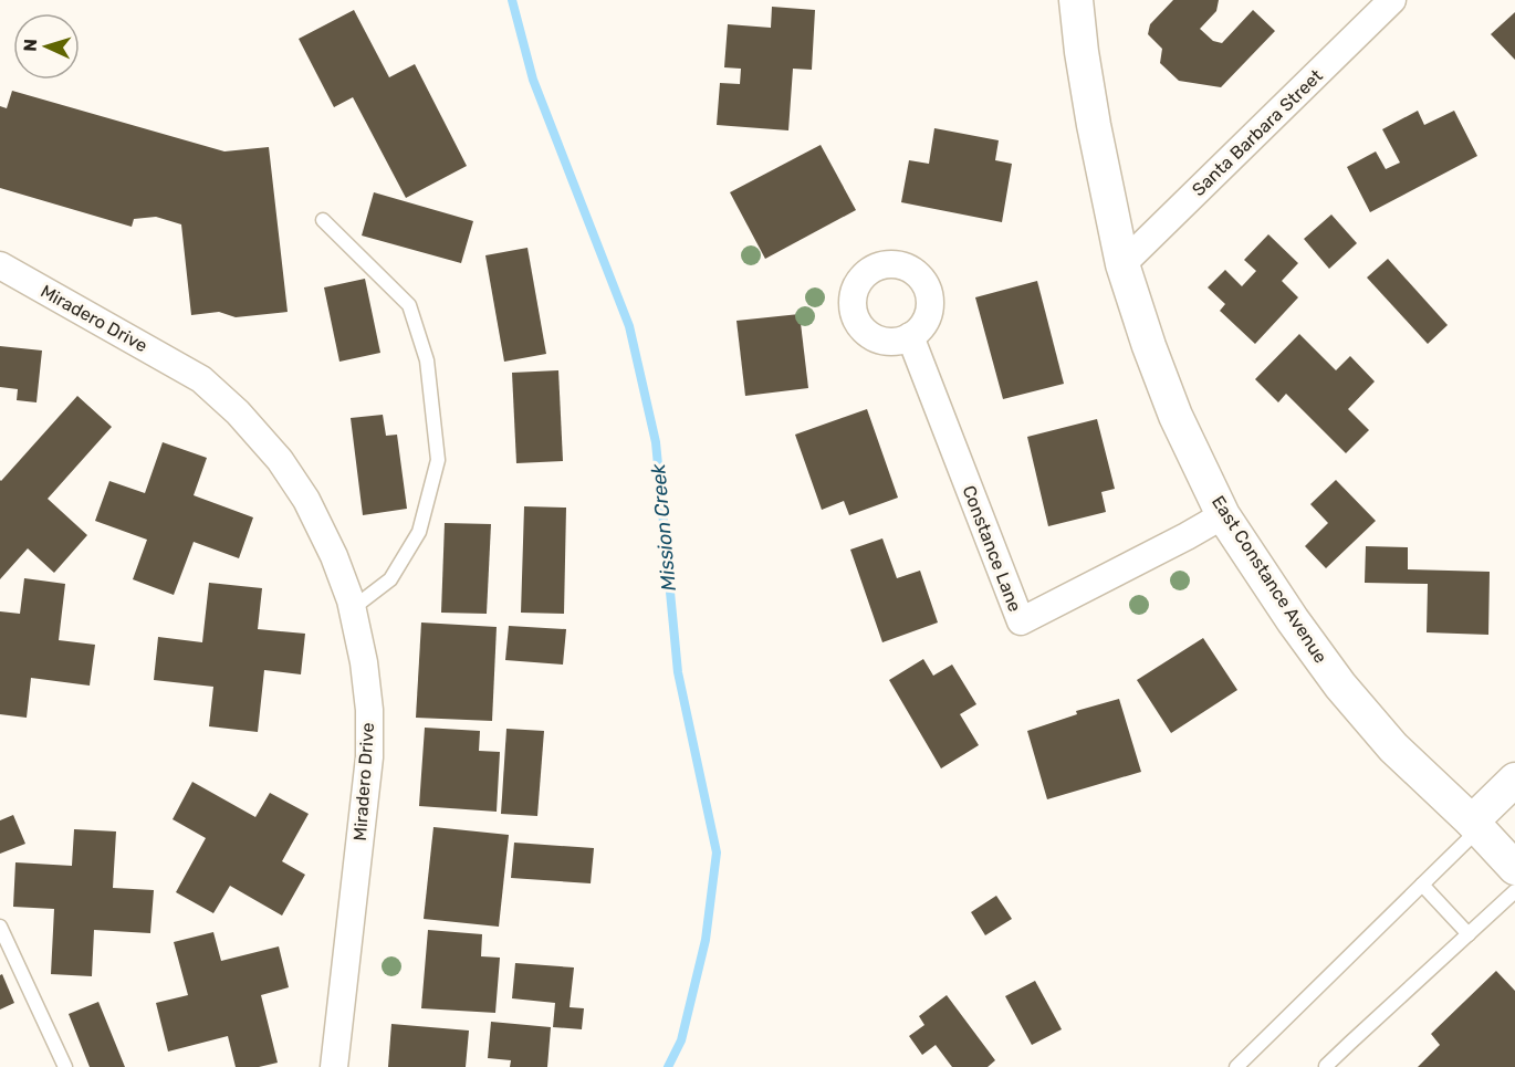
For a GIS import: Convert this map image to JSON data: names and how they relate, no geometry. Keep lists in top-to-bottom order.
{
  "streets": {
    "street": [
      "Santa Barbara Street",
      "Miradero Drive",
      "Constance Lane",
      "East Constance Avenue"
    ]
  },
  "crossings": [
    ["Santa Barbara Street", "East Constance Avenue"],
    ["Constance Lane", "East Constance Avenue"]
  ],
  "water": ["Mission Creek"],
  "north": "left"
}
